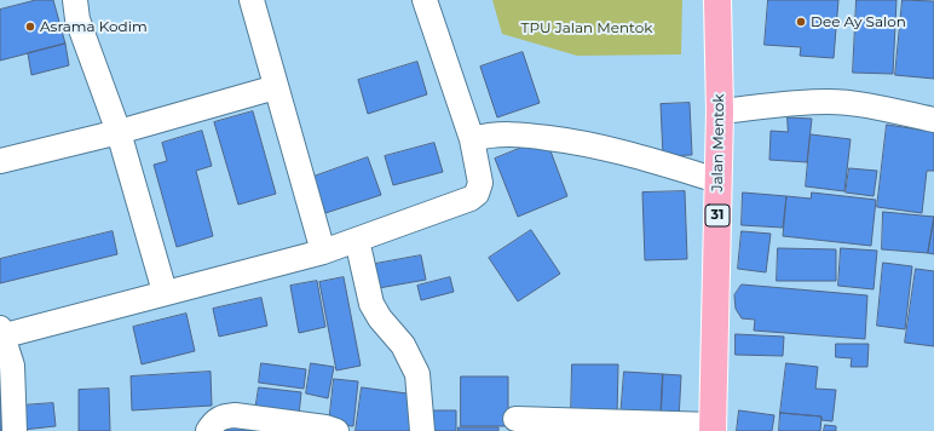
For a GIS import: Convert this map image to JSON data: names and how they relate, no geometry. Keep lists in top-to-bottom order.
{
  "streets": {
    "highway": ["Jalan Mentok", "31"]
  },
  "parks": ["TPU Jalan Mentok"],
  "places": ["Dee Ay Salon", "Asrama Kodim"]
}
